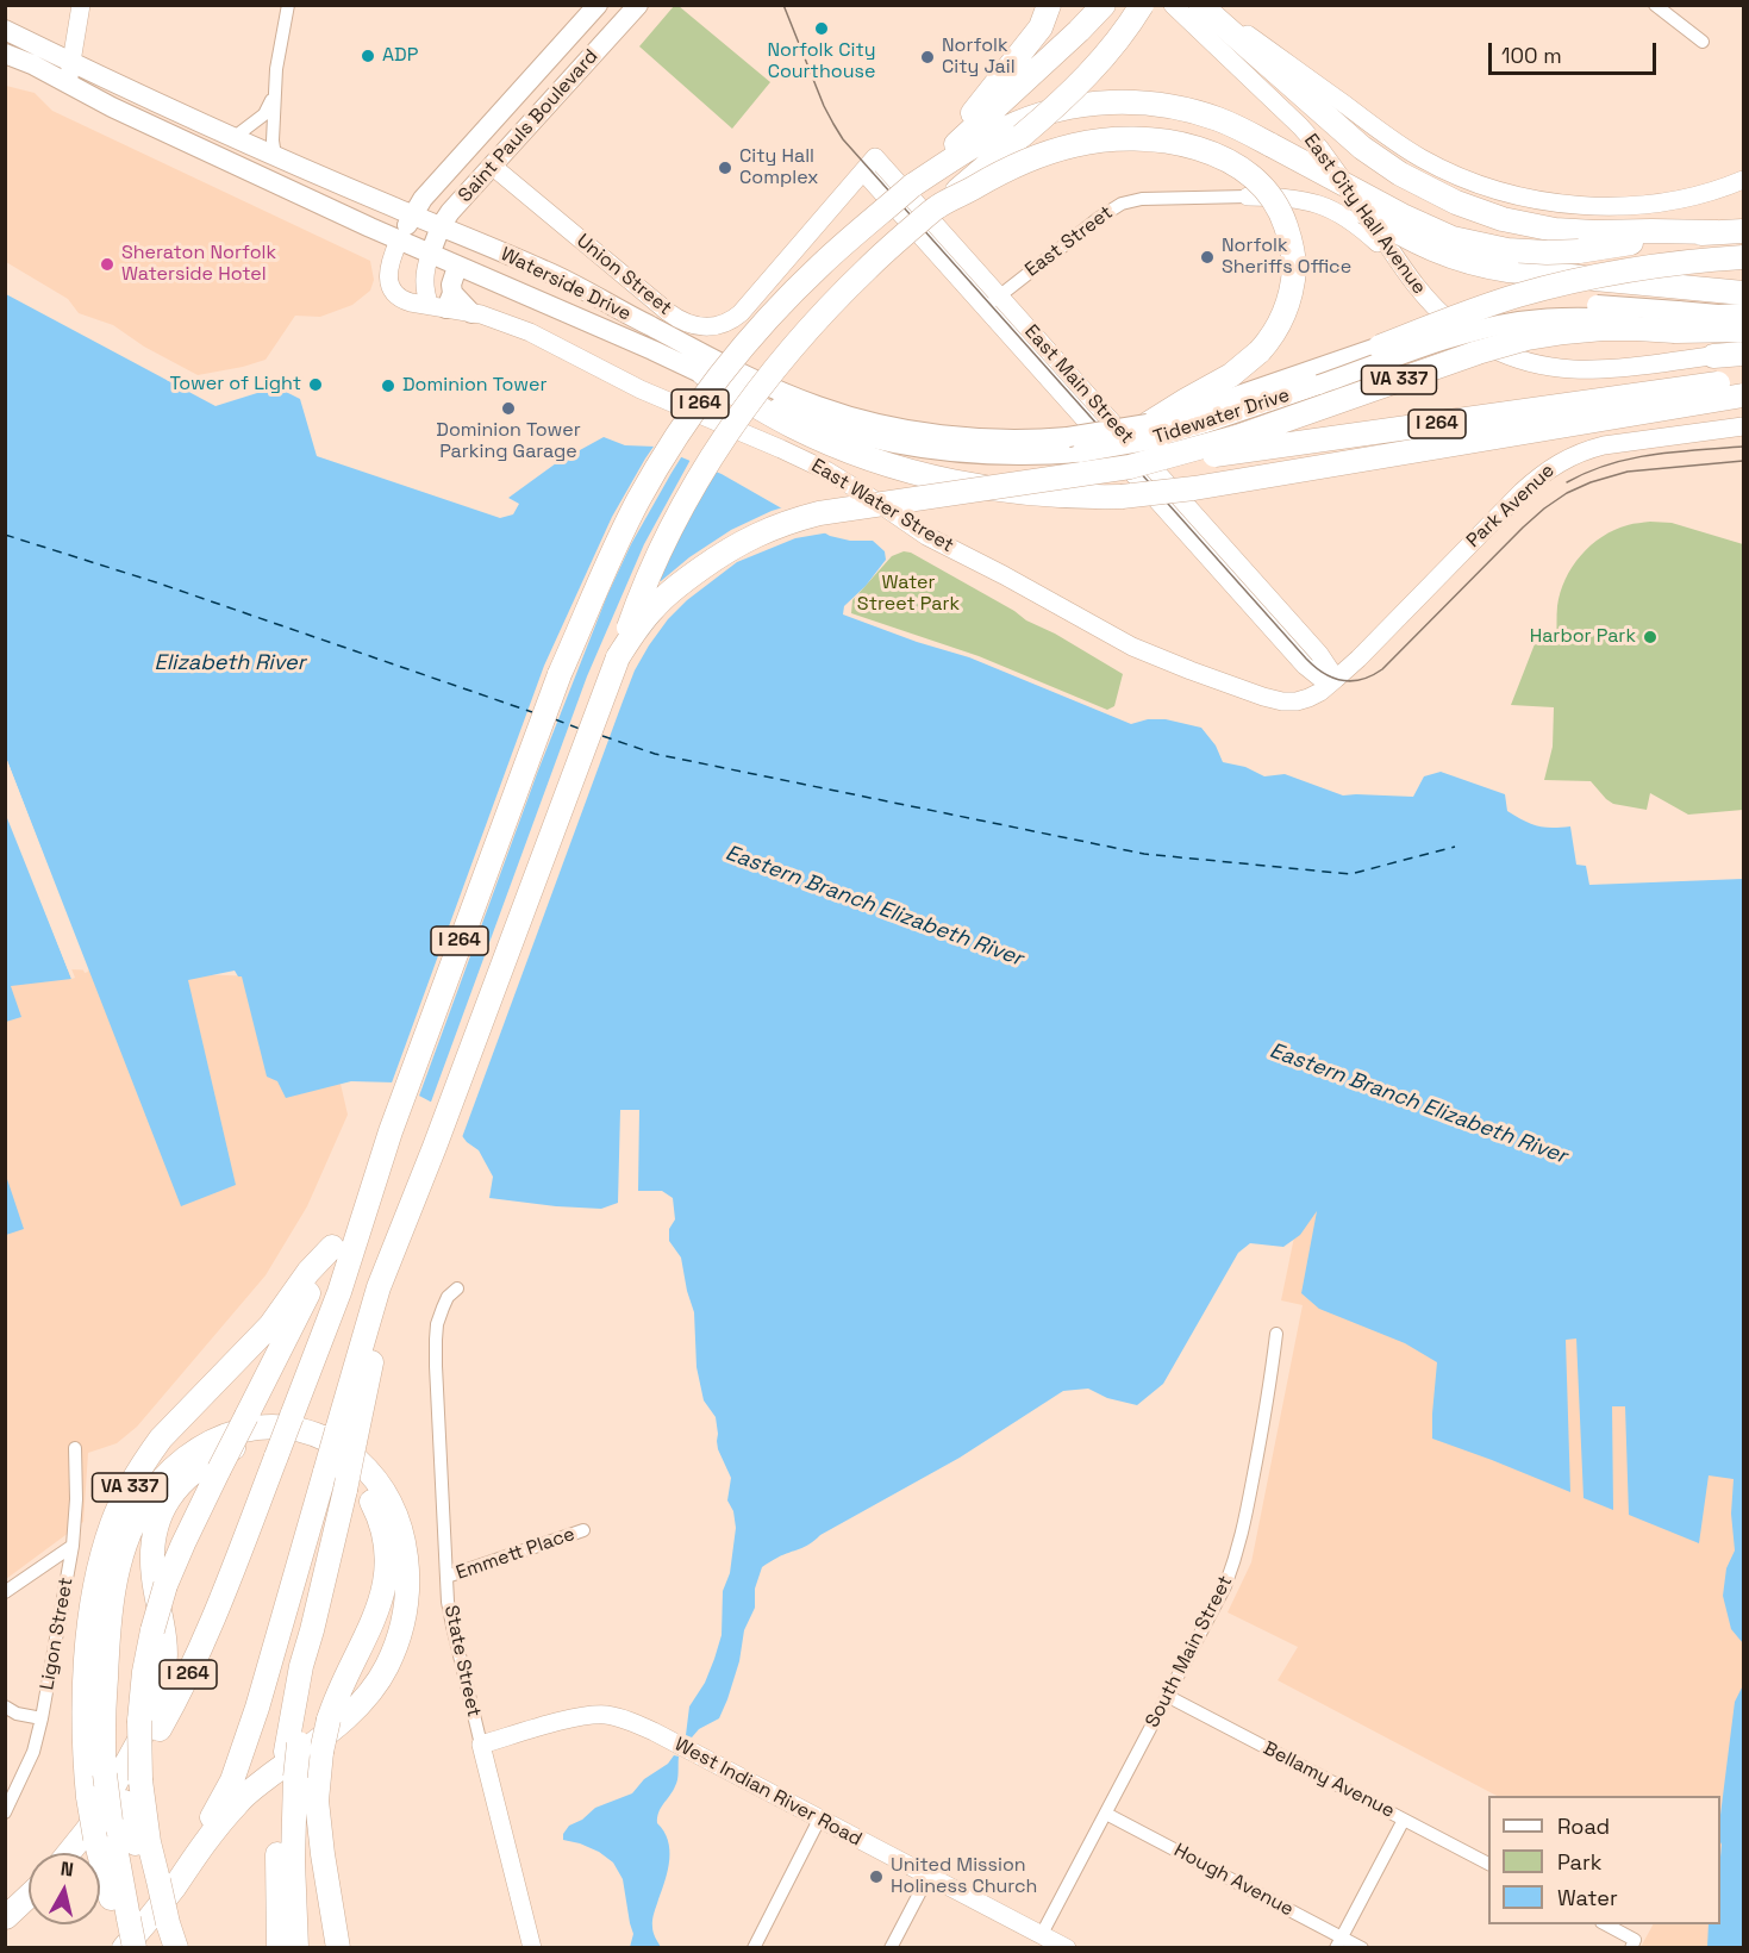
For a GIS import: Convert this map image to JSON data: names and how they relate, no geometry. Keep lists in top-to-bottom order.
{
  "streets": {
    "highway": ["VA 337", "I 264"],
    "main road": [
      "Saint Pauls Boulevard",
      "East City Hall Avenue",
      "Union Street",
      "Waterside Drive",
      "East Main Street",
      "Tidewater Drive",
      "East Water Street",
      "Park Avenue",
      "State Street",
      "West Indian River Road"
    ],
    "street": [
      "East Street",
      "Emmett Place",
      "Ligon Street",
      "South Main Street",
      "Bellamy Avenue",
      "Hough Avenue"
    ]
  },
  "crossings": [
    ["Saint Pauls Boulevard", "Union Street"],
    ["Saint Pauls Boulevard", "Waterside Drive"],
    ["East Street", "East Main Street"],
    ["Union Street", "East Main Street"],
    ["Waterside Drive", "Tidewater Drive"],
    ["VA 337", "I 264"],
    ["VA 337", "Tidewater Drive"],
    ["East Main Street", "East Water Street"],
    ["East Main Street", "Park Avenue"],
    ["East Water Street", "Park Avenue"],
    ["Emmett Place", "State Street"],
    ["South Main Street", "Bellamy Avenue"],
    ["South Main Street", "West Indian River Road"],
    ["South Main Street", "Hough Avenue"],
    ["State Street", "West Indian River Road"]
  ],
  "water": ["Elizabeth River", "Eastern Branch Elizabeth River"],
  "parks": ["Water Street Park"],
  "places": [
    "Norfolk City Courthouse",
    "ADP",
    "Norfolk City Jail",
    "City Hall Complex",
    "Norfolk Sheriffs Office",
    "Sheraton Norfolk Waterside Hotel",
    "Tower of Light",
    "Dominion Tower",
    "Dominion Tower Parking Garage",
    "Harbor Park",
    "United Mission Holiness Church"
  ],
  "legend": ["Road", "Park", "Water"],
  "scale_bar": "100 m",
  "north": "top"
}
